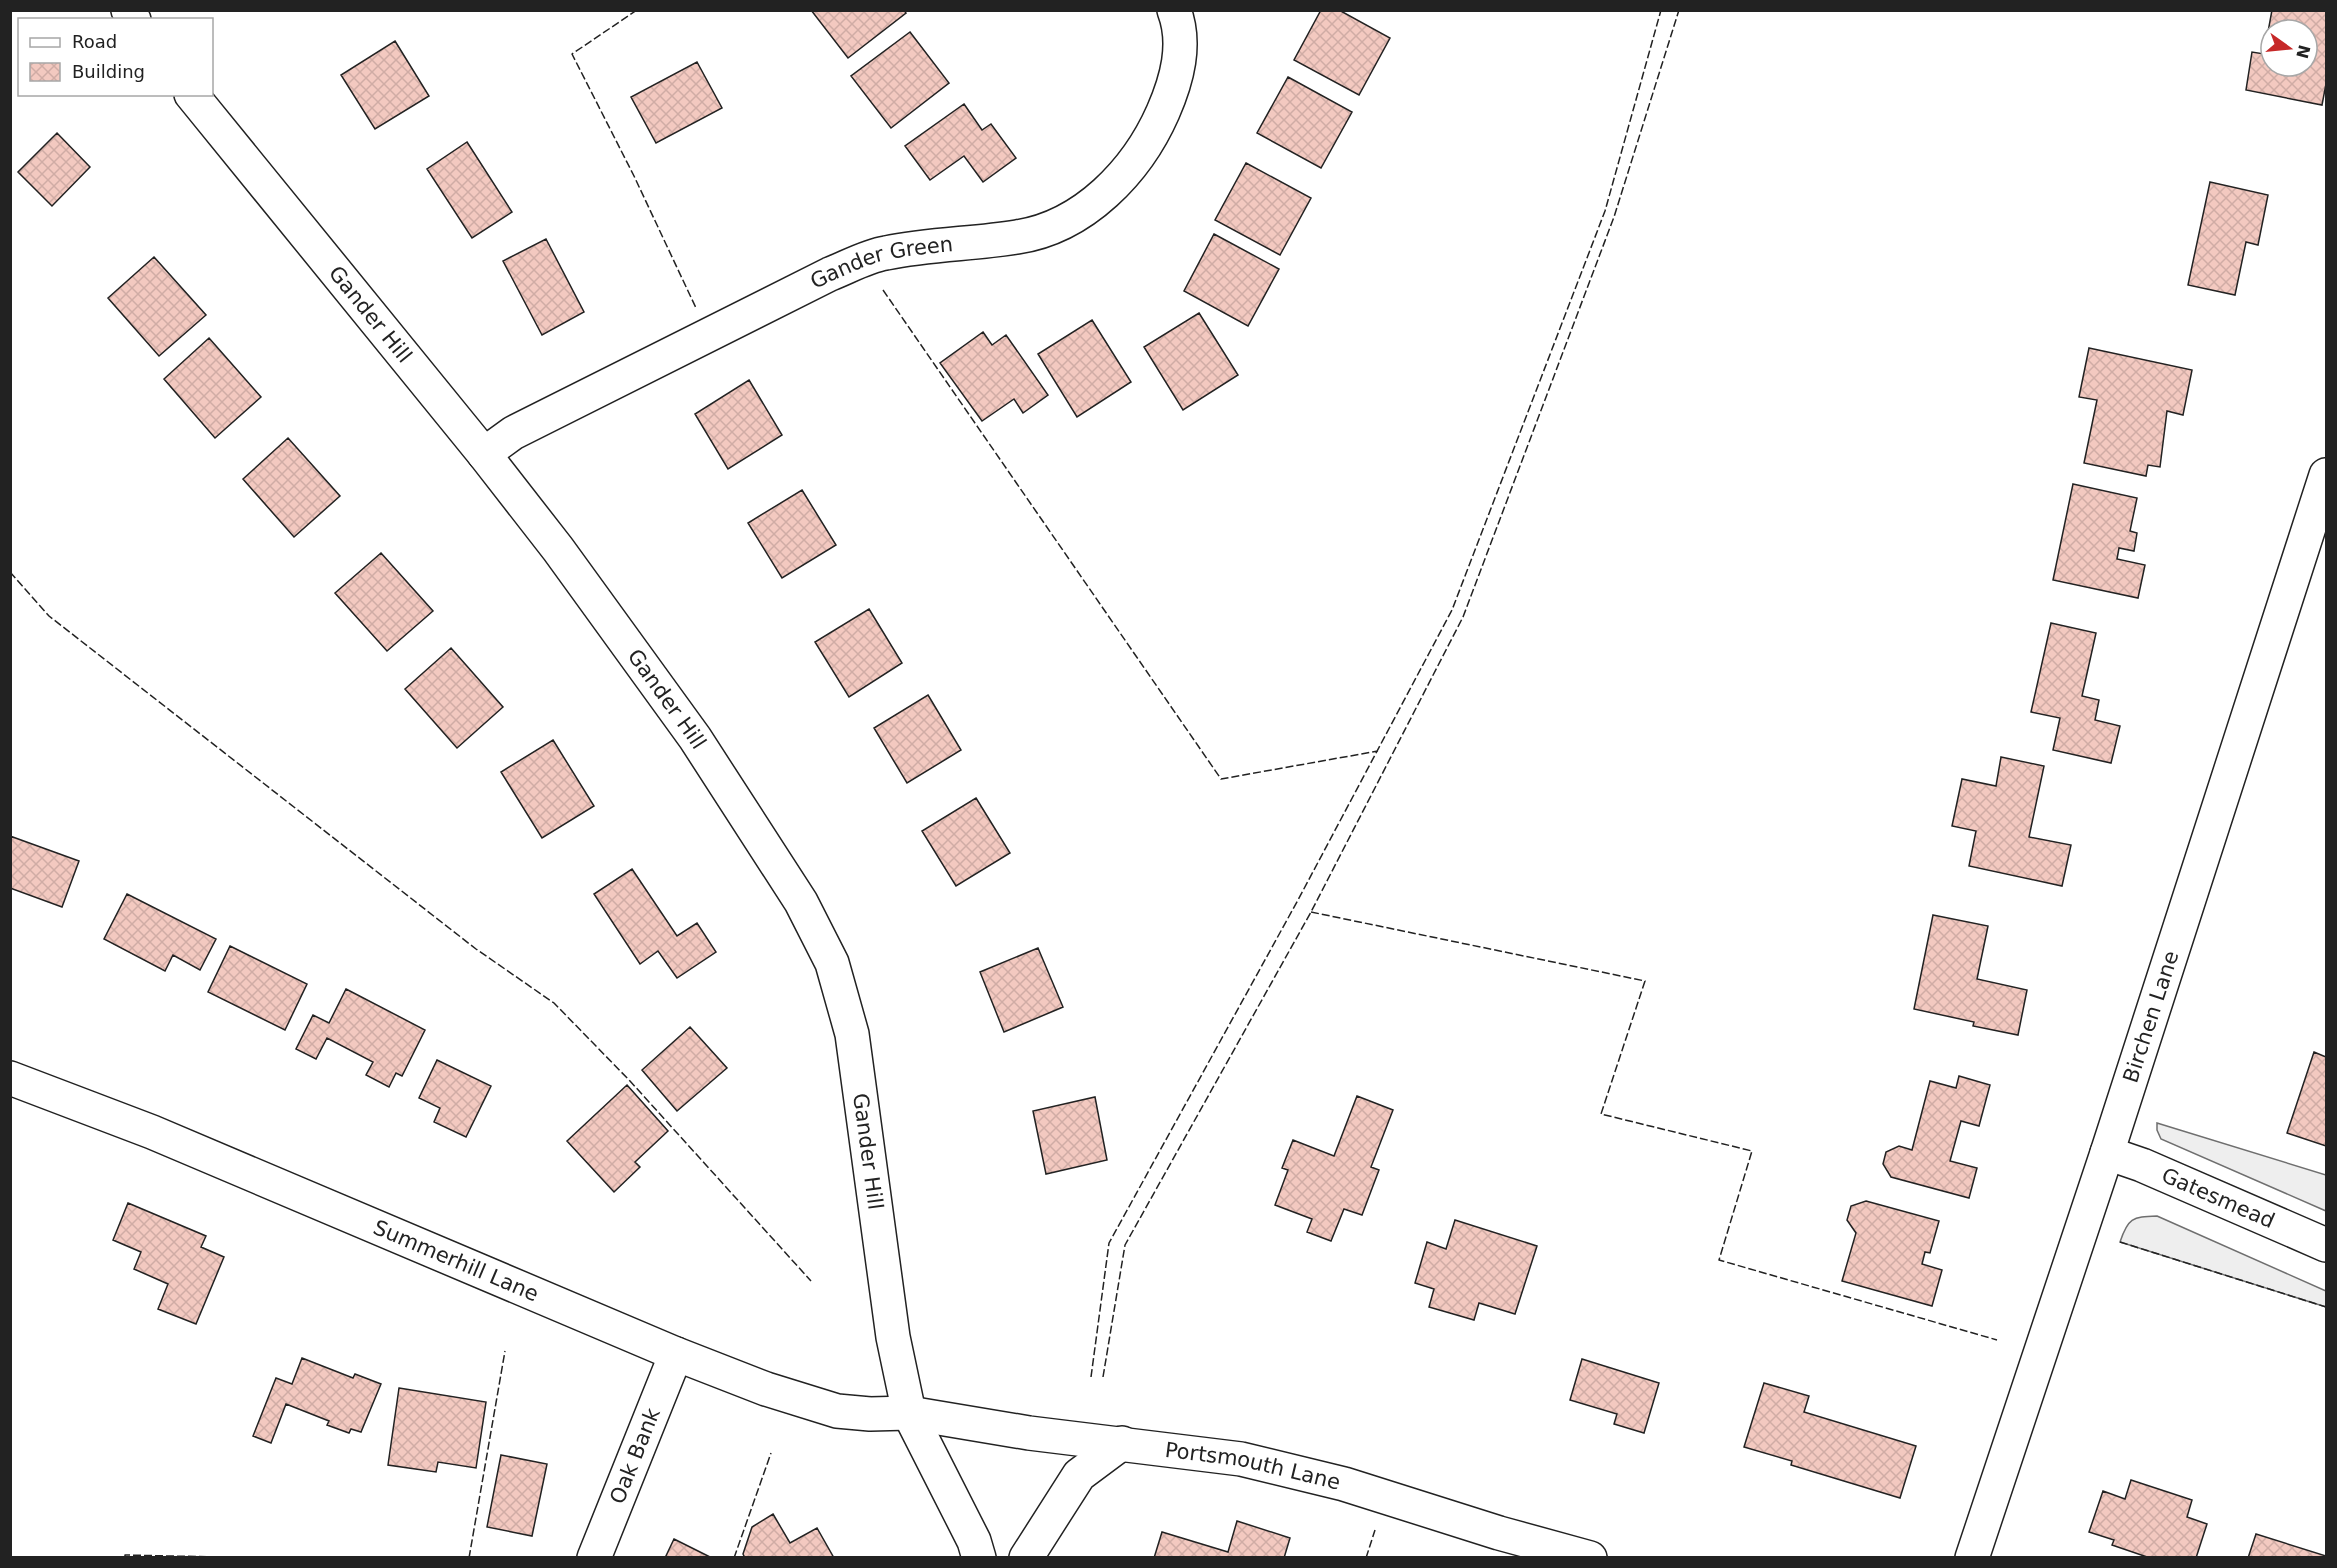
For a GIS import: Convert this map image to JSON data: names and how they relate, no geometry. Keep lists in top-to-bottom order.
{
  "streets": {
    "street": [
      "Gander Green",
      "Gander Hill",
      "Birchen Lane",
      "Gatesmead",
      "Summerhill Lane",
      "Oak Bank",
      "Portsmouth Lane"
    ]
  },
  "crossings": [
    ["Gander Green", "Gander Hill"],
    ["Gander Hill", "Summerhill Lane"],
    ["Gander Hill", "Portsmouth Lane"],
    ["Birchen Lane", "Gatesmead"],
    ["Summerhill Lane", "Oak Bank"],
    ["Summerhill Lane", "Portsmouth Lane"]
  ],
  "legend": ["Road", "Building"],
  "north": "right"
}
